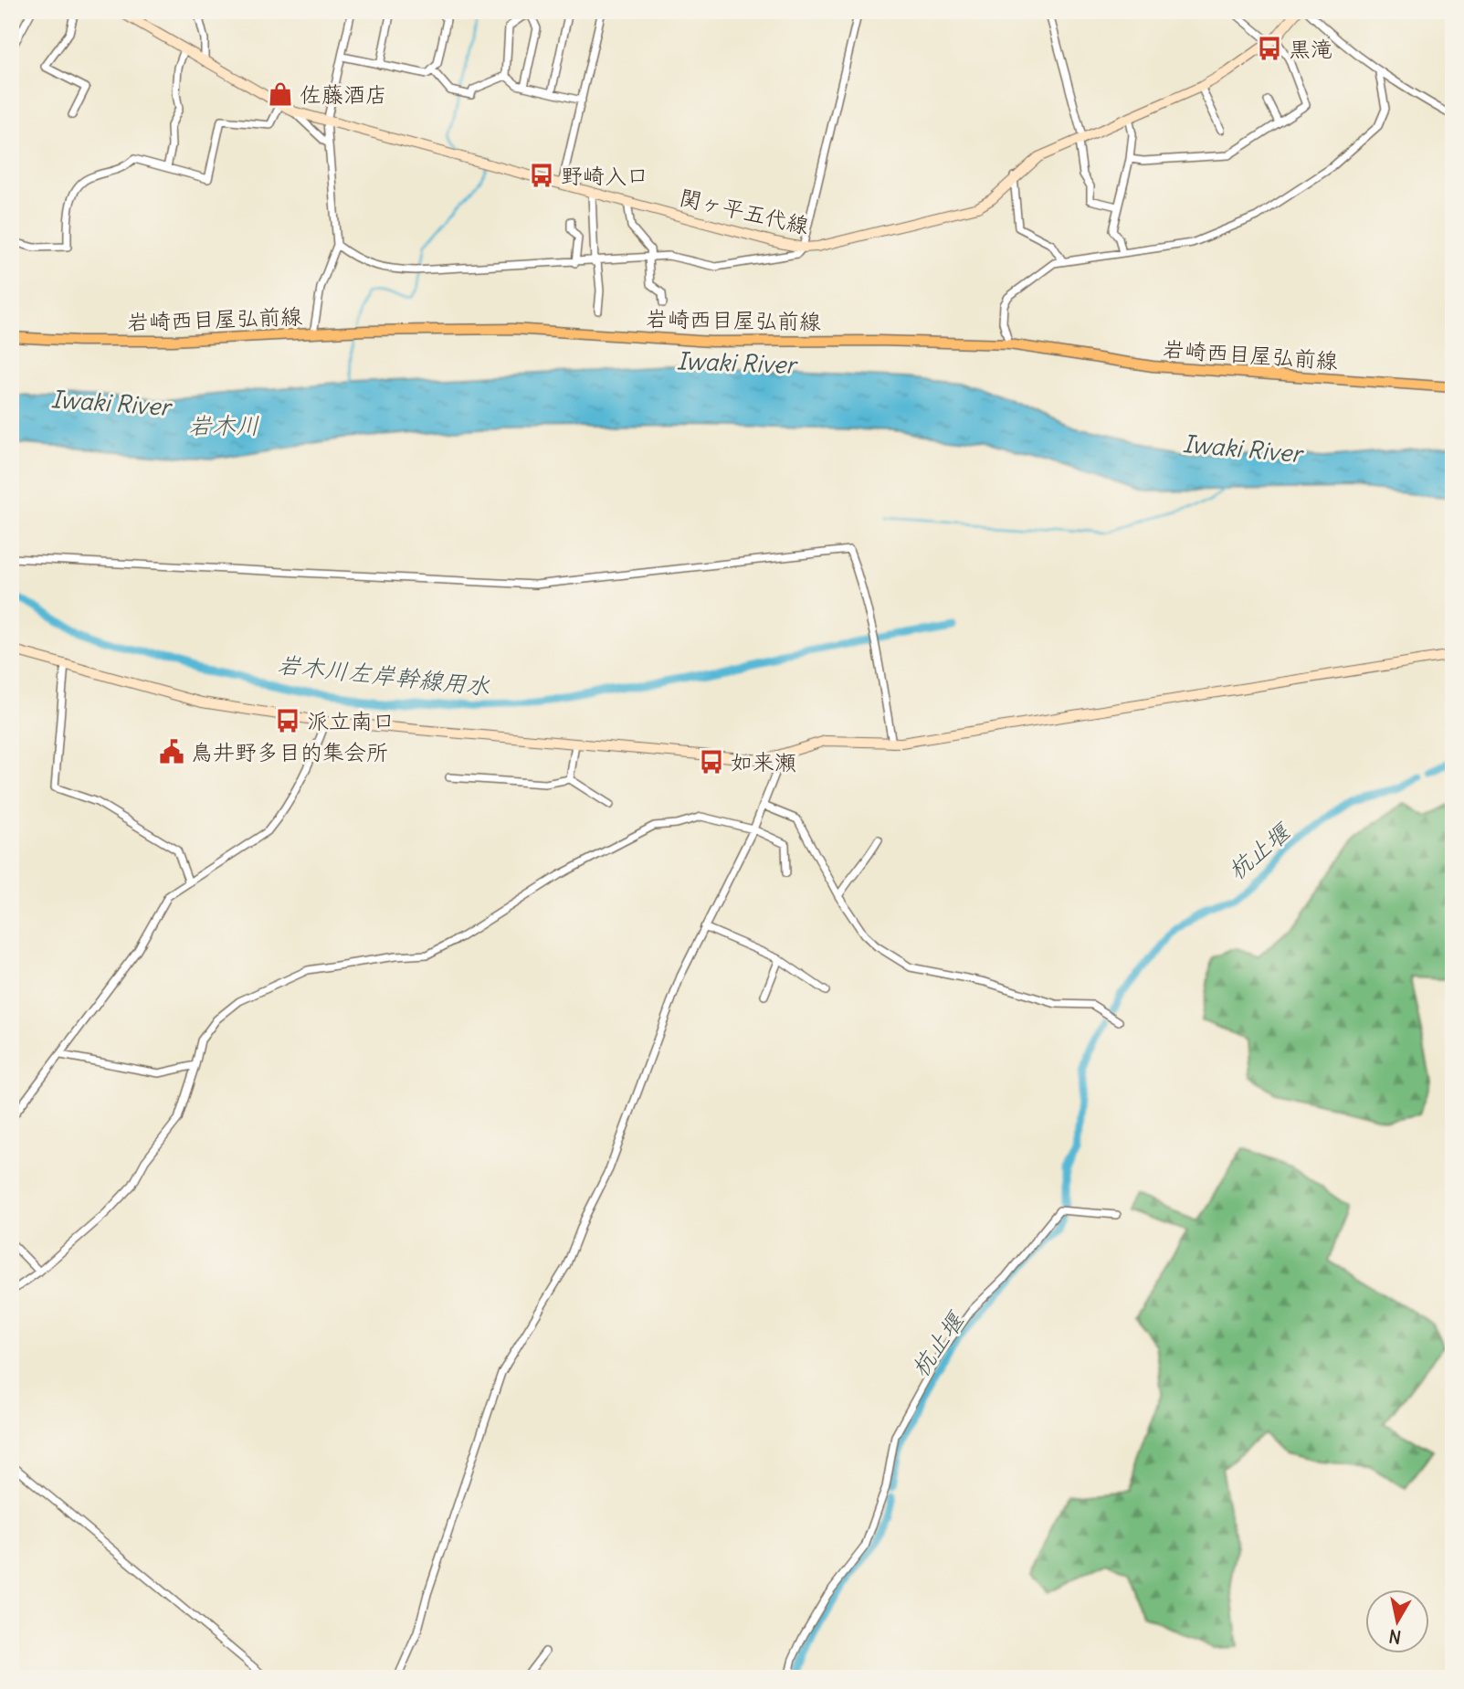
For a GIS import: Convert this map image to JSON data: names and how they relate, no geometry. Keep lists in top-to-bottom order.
{
  "streets": {
    "main road": ["岩崎西目屋弘前線"],
    "street": ["関ヶ平五代線"]
  },
  "water": [
    "Iwaki River",
    "岩木川",
    "岩木川左岸幹線用水",
    "杭止堰"
  ],
  "places": {
    "bus stop": [
      "黒滝",
      "野崎入口",
      "派立南口",
      "如来瀬"
    ],
    "shop": ["佐藤酒店"],
    "public building": ["鳥井野多目的集会所"]
  },
  "north": "bottom"
}
